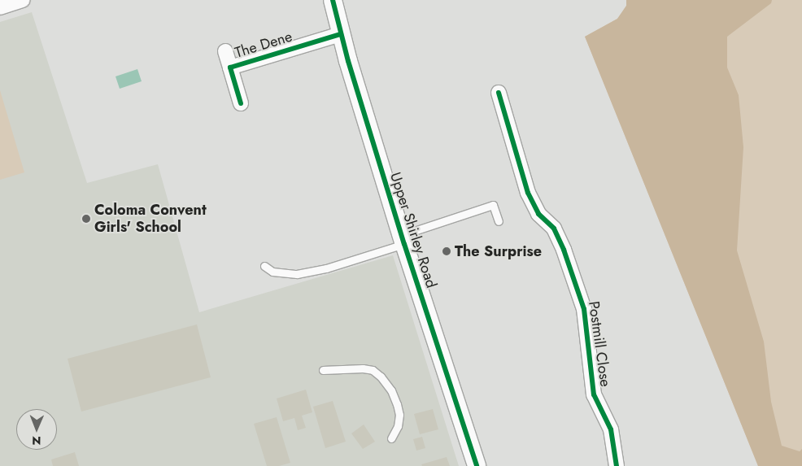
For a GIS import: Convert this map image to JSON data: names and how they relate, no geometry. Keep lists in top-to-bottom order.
{
  "streets": {
    "street": ["The Dene", "Upper Shirley Road", "Postmill Close"]
  },
  "crossings": [
    ["The Dene", "Upper Shirley Road"]
  ],
  "places": ["Coloma Convent Girls' School", "The Surprise"],
  "north": "bottom"
}
